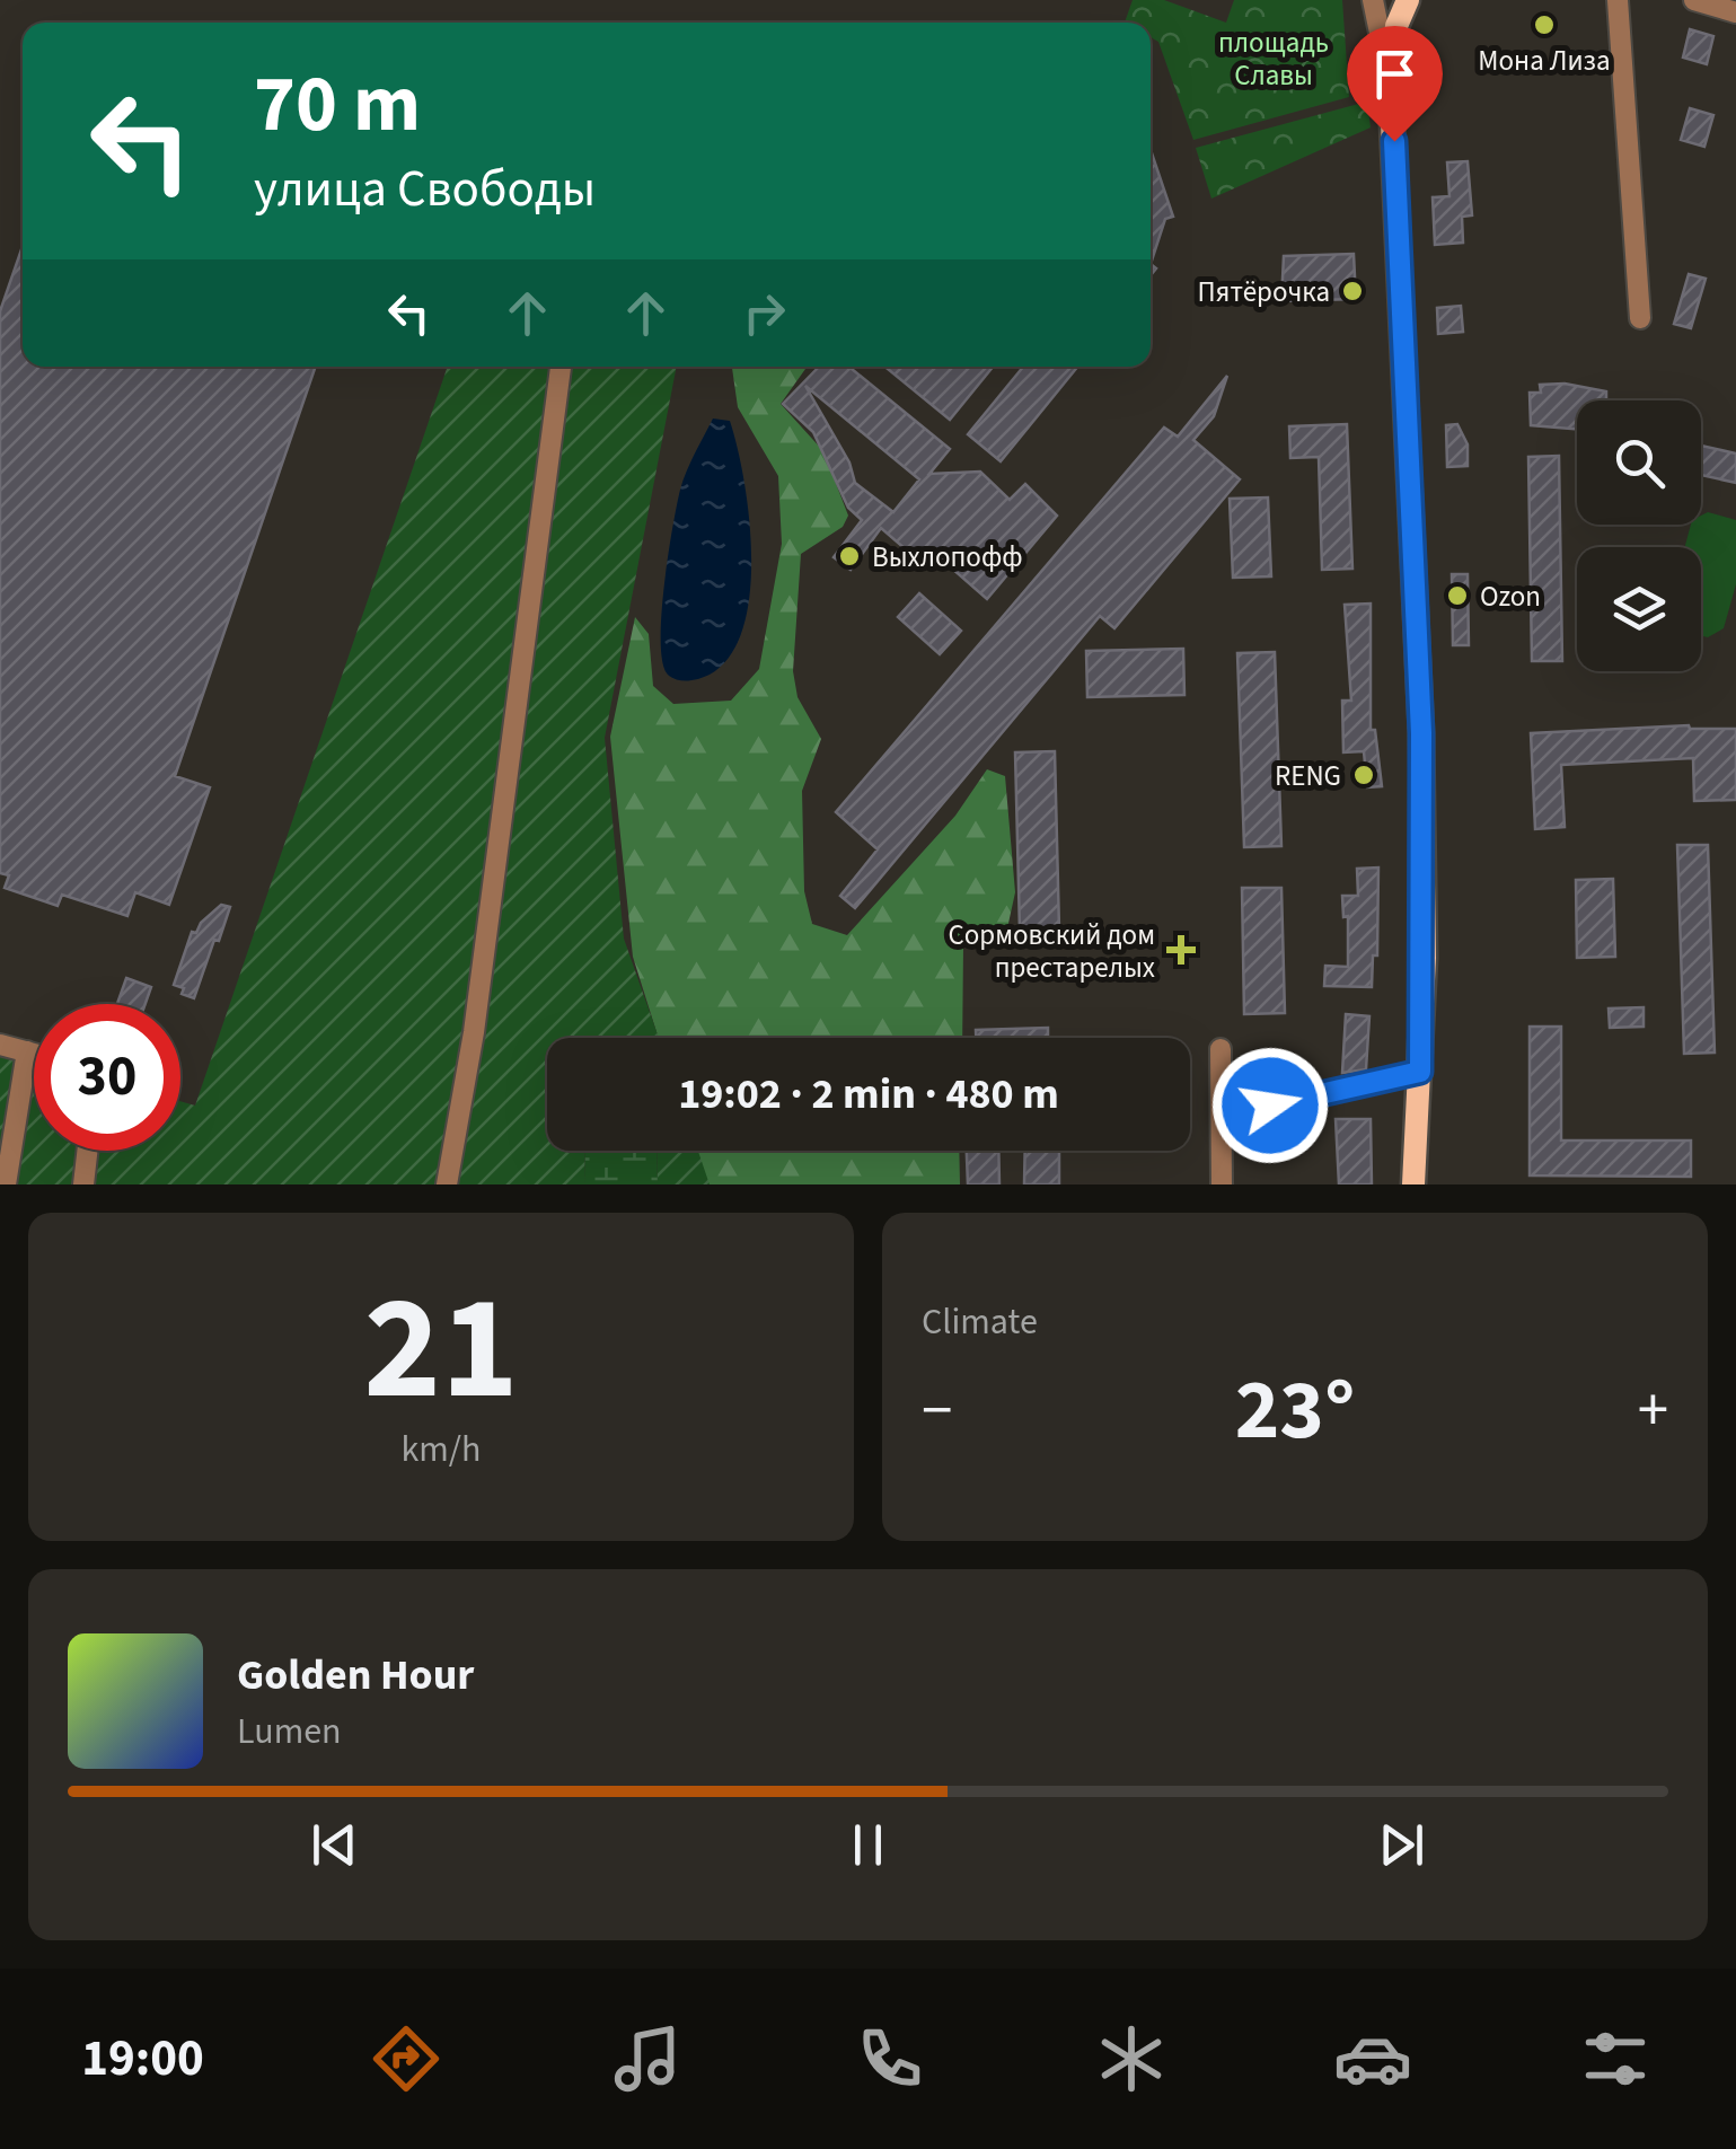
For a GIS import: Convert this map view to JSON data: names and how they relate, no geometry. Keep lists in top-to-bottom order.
{
  "parks": ["площадь Славы"],
  "places": {
    "other": [
      "Мона Лиза",
      "Пятёрочка",
      "Выхлопофф",
      "Ozon",
      "RENG"
    ],
    "health": ["Сормовский дом престарелых"]
  },
  "page": {
    "turn": ["70 m", "улица Свободы"],
    "limit": "30",
    "trip": "19:02 · 2 min · 480 m",
    "tile": [
      ["21", "km/h"],
      "Climate"
    ],
    "heat": ["−", "23°", "+"],
    "song": ["Golden Hour", "Lumen"],
    "tabs": "19:00"
  }
}
